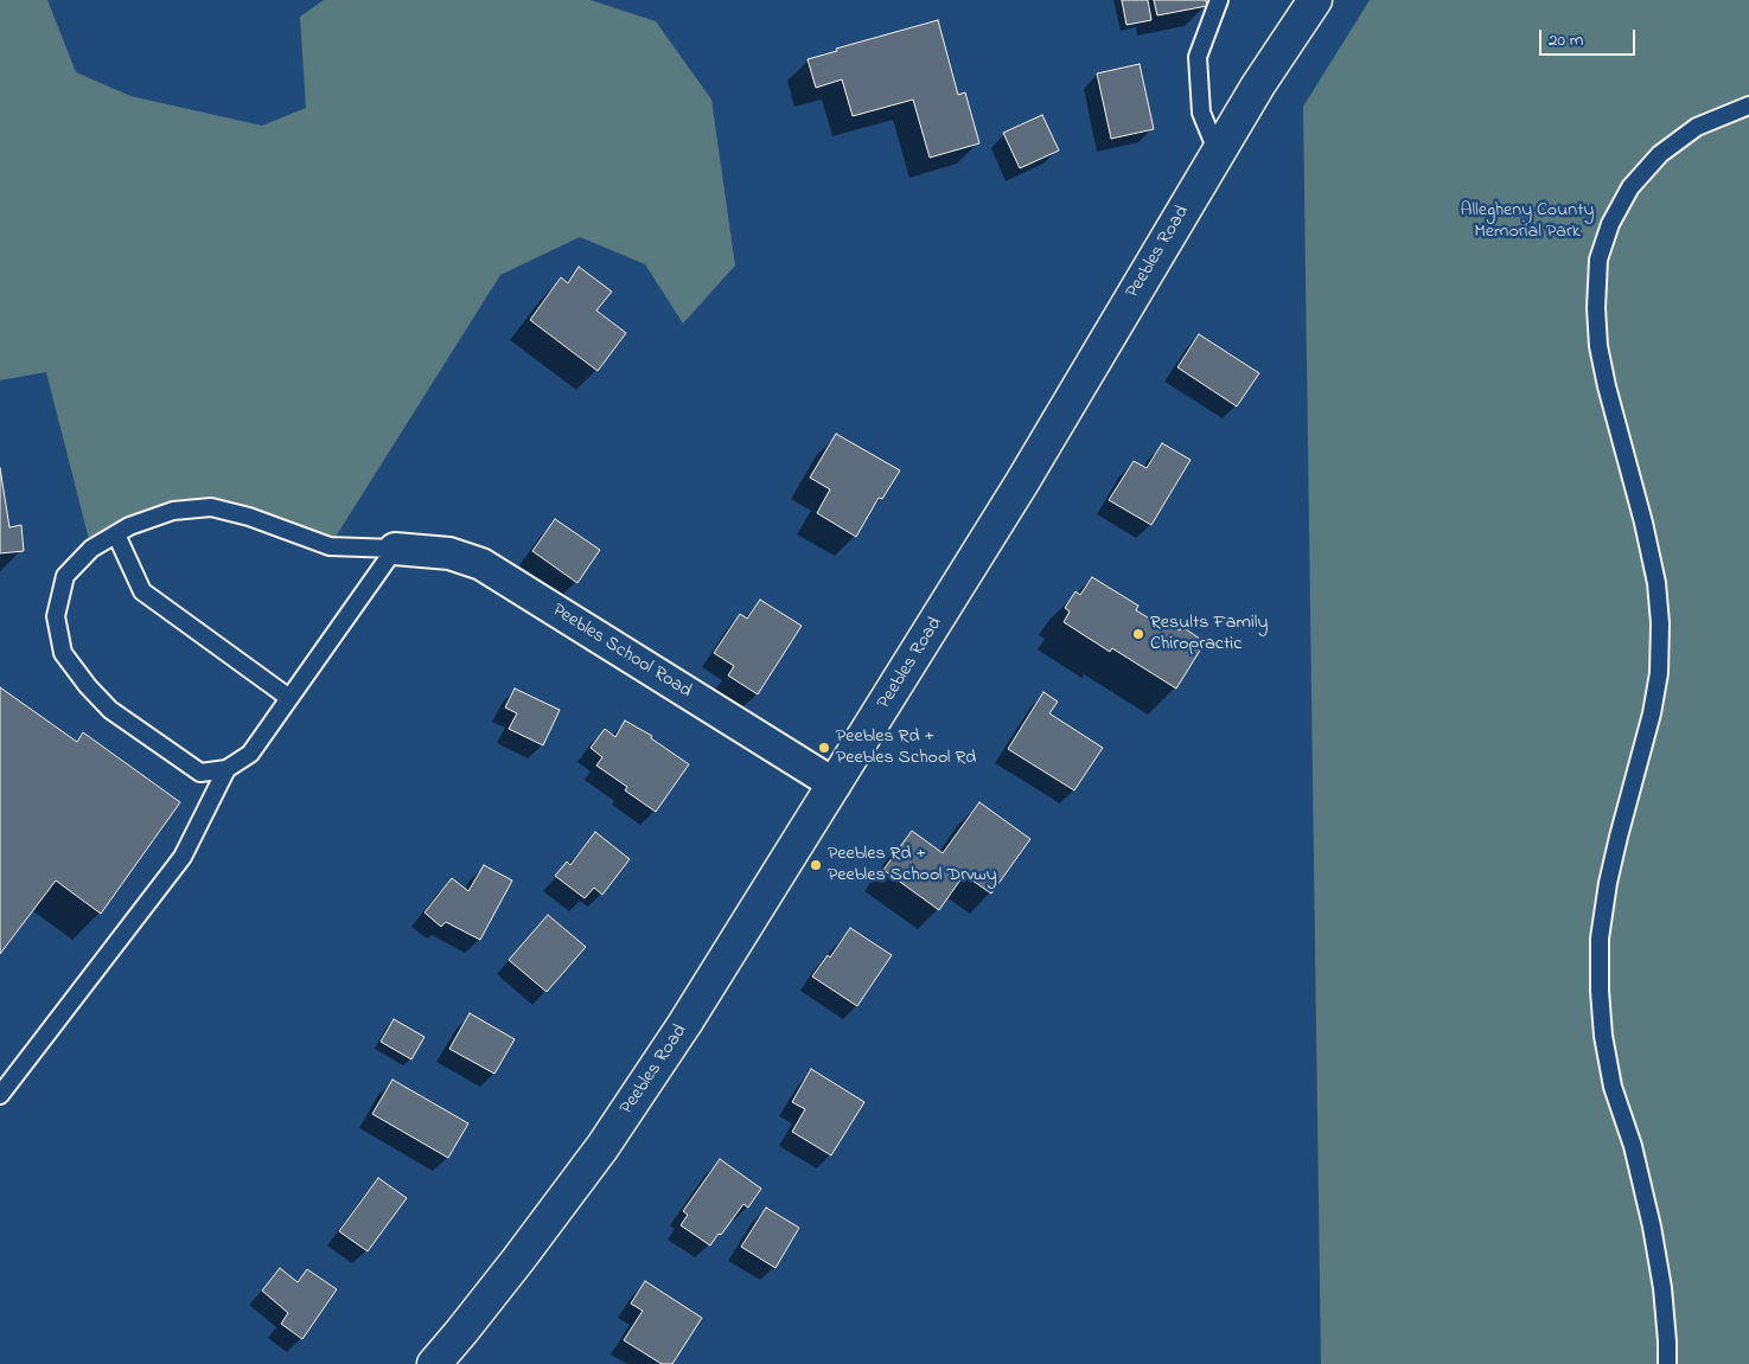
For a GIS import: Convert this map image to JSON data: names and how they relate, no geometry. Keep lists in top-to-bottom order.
{
  "streets": {
    "main road": ["Peebles Road"],
    "street": ["Peebles School Road"]
  },
  "crossings": [
    ["Peebles Road", "Peebles School Road"]
  ],
  "parks": ["Allegheny County Memorial Park"],
  "places": ["Results Family Chiropractic", "Peebles Rd + Peebles School Rd", "Peebles Rd + Peebles School Drvwy"],
  "scale_bar": "20 m"
}
